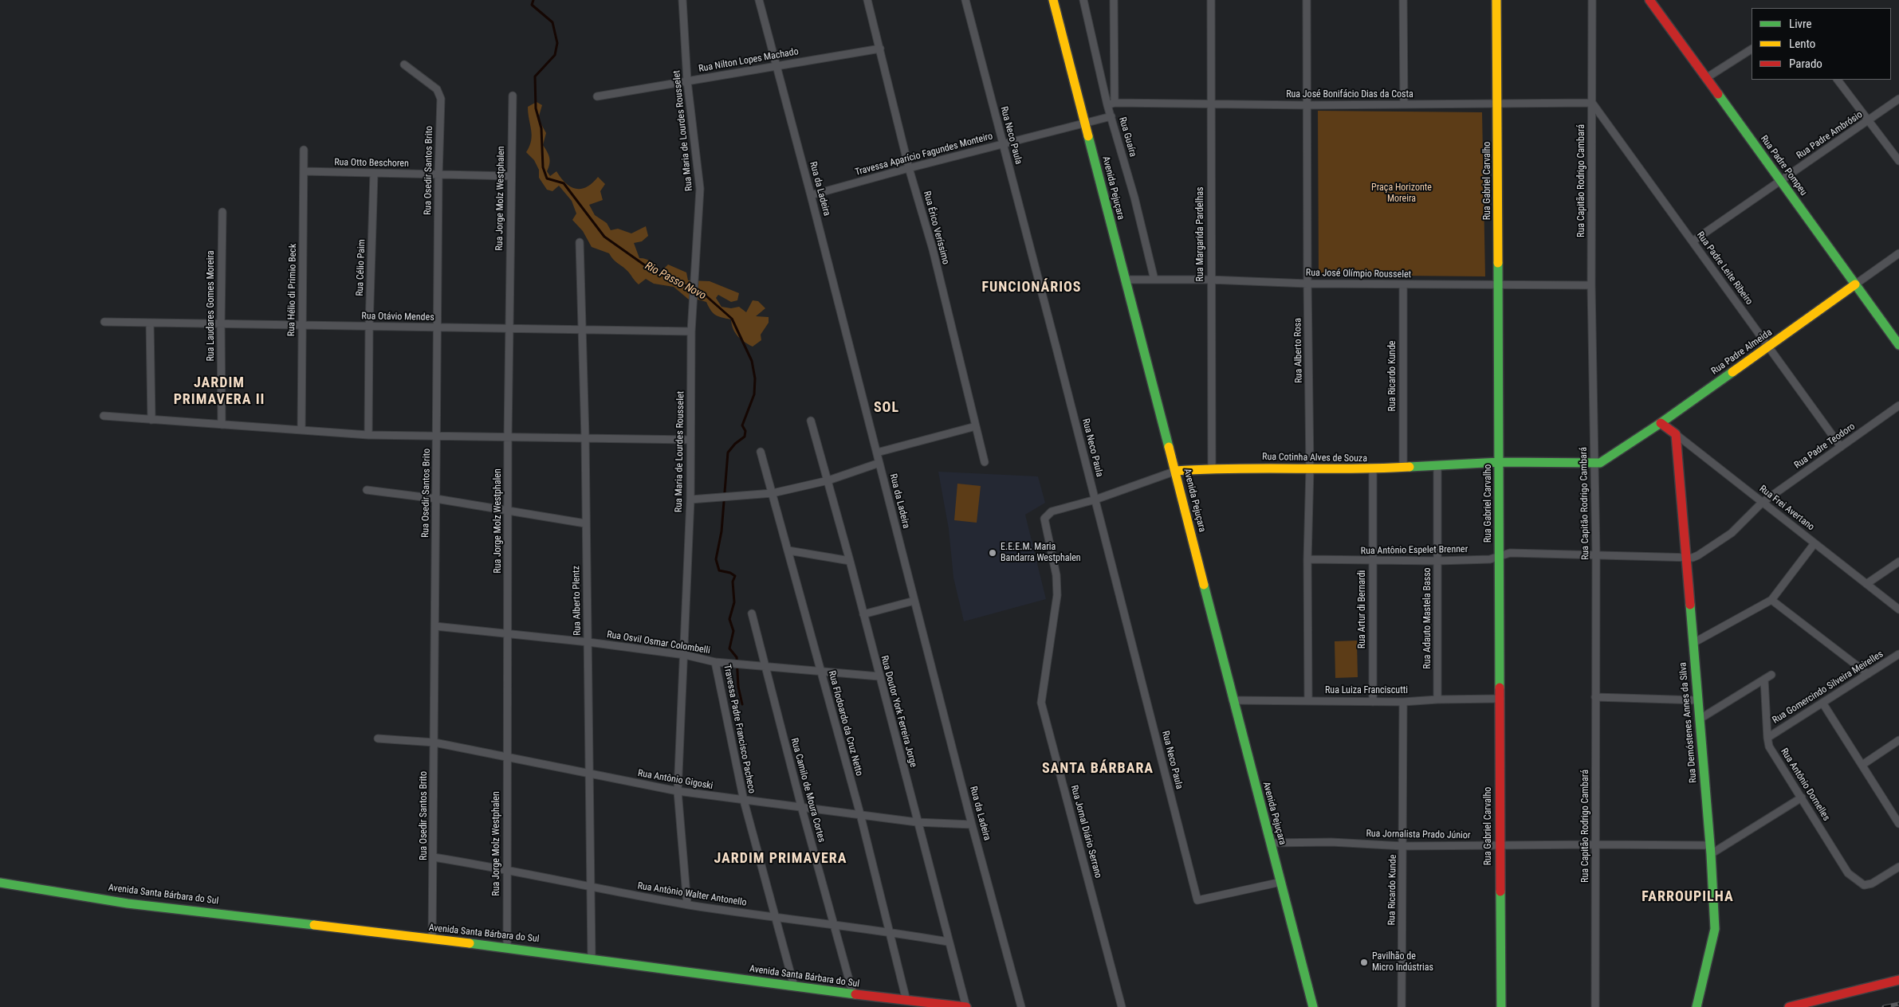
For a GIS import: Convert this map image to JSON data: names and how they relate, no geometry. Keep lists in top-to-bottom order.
{
  "streets": {
    "street": [
      "Rua Nilton Lopes Machado",
      "Rua José Bonifácio Dias da Costa",
      "Rua Maria de Lourdes Rousselet",
      "Rua Neco Paula",
      "Rua Padre Ambrósio",
      "Rua Guaíra",
      "Travessa Aparício Fagundes Monteiro",
      "Rua Otto Beschoren",
      "Rua Padre Pompeu",
      "Rua Osedir Santos Brito",
      "Rua Gabriel Carvalho",
      "Rua Capitão Rodrigo Cambará",
      "Avenida Pejuçara",
      "Rua da Ladeira",
      "Rua Jorge Molz Westphalen",
      "Rua Érico Veríssimo",
      "Rua Margarida Pardelhas",
      "Rua Célio Paim",
      "Rua Padre Leite Ribeiro",
      "Rua José Olímpio Rousselet",
      "Rua Hélio di Primio Beck",
      "Rua Laudares Gomes Moreira",
      "Rua Otávio Mendes",
      "Rua Alberto Rosa",
      "Rua Padre Almeida",
      "Rua Ricardo Kunde",
      "Rua Padre Teodoro",
      "Rua Cotinha Alves de Souza",
      "Rua Frei Avertano",
      "Rua Antônio Espelet Brenner",
      "Rua Alberto Plentz",
      "Rua Artur di Bernardi",
      "Rua Adauto Mastela Basso",
      "Rua Osvil Osmar Colombelli",
      "Rua Gomercindo Silveira Meirelles",
      "Rua Luiza Franciscutti",
      "Rua Doutor York Ferreira Jorge",
      "Rua Demóstenes Annes da Silva",
      "Rua Flodoardo da Cruz Netto",
      "Travessa Padre Francisco Pacheco",
      "Rua Antônio Gigoski",
      "Rua Antônio Dornelles",
      "Rua Camilo de Moura Cortes",
      "Rua Jornal Diário Serrano",
      "Rua Jornalista Prado Júnior",
      "Avenida Santa Bárbara do Sul",
      "Rua Antônio Walter Antonello"
    ]
  },
  "crossings": [
    ["Rua Nilton Lopes Machado", "Rua Maria de Lourdes Rousselet"],
    ["Rua Nilton Lopes Machado", "Rua da Ladeira"],
    ["Rua Nilton Lopes Machado", "Rua Érico Veríssimo"],
    ["Rua José Bonifácio Dias da Costa", "Rua Guaíra"],
    ["Rua José Bonifácio Dias da Costa", "Rua Gabriel Carvalho"],
    ["Rua José Bonifácio Dias da Costa", "Rua Capitão Rodrigo Cambará"],
    ["Rua José Bonifácio Dias da Costa", "Rua Margarida Pardelhas"],
    ["Rua José Bonifácio Dias da Costa", "Rua Padre Leite Ribeiro"],
    ["Rua José Bonifácio Dias da Costa", "Rua Alberto Rosa"],
    ["Rua Maria de Lourdes Rousselet", "Rua Otávio Mendes"],
    ["Rua Maria de Lourdes Rousselet", "Rua Osvil Osmar Colombelli"],
    ["Rua Maria de Lourdes Rousselet", "Rua Antônio Gigoski"],
    ["Rua Maria de Lourdes Rousselet", "Rua Antônio Walter Antonello"],
    ["Rua Neco Paula", "Travessa Aparício Fagundes Monteiro"],
    ["Rua Neco Paula", "Avenida Pejuçara"],
    ["Rua Neco Paula", "Rua Cotinha Alves de Souza"],
    ["Rua Padre Ambrósio", "Rua Padre Pompeu"],
    ["Rua Padre Ambrósio", "Rua Padre Leite Ribeiro"],
    ["Rua Guaíra", "Travessa Aparício Fagundes Monteiro"],
    ["Rua Guaíra", "Rua José Olímpio Rousselet"],
    ["Travessa Aparício Fagundes Monteiro", "Avenida Pejuçara"],
    ["Travessa Aparício Fagundes Monteiro", "Rua da Ladeira"],
    ["Travessa Aparício Fagundes Monteiro", "Rua Érico Veríssimo"],
    ["Rua Otto Beschoren", "Rua Osedir Santos Brito"],
    ["Rua Otto Beschoren", "Rua Jorge Molz Westphalen"],
    ["Rua Otto Beschoren", "Rua Célio Paim"],
    ["Rua Otto Beschoren", "Rua Hélio di Primio Beck"],
    ["Rua Padre Pompeu", "Rua Padre Almeida"],
    ["Rua Osedir Santos Brito", "Rua Otávio Mendes"],
    ["Rua Osedir Santos Brito", "Rua Osvil Osmar Colombelli"],
    ["Rua Osedir Santos Brito", "Rua Antônio Gigoski"],
    ["Rua Osedir Santos Brito", "Avenida Santa Bárbara do Sul"],
    ["Rua Osedir Santos Brito", "Rua Antônio Walter Antonello"],
    ["Rua Gabriel Carvalho", "Rua José Olímpio Rousselet"],
    ["Rua Gabriel Carvalho", "Rua Cotinha Alves de Souza"],
    ["Rua Gabriel Carvalho", "Rua Antônio Espelet Brenner"],
    ["Rua Gabriel Carvalho", "Rua Luiza Franciscutti"],
    ["Rua Gabriel Carvalho", "Rua Jornalista Prado Júnior"],
    ["Rua Capitão Rodrigo Cambará", "Rua Padre Leite Ribeiro"],
    ["Rua Capitão Rodrigo Cambará", "Rua José Olímpio Rousselet"],
    ["Rua Capitão Rodrigo Cambará", "Rua Padre Almeida"],
    ["Rua Capitão Rodrigo Cambará", "Rua Cotinha Alves de Souza"],
    ["Rua Capitão Rodrigo Cambará", "Rua Antônio Espelet Brenner"],
    ["Rua Capitão Rodrigo Cambará", "Rua Jornalista Prado Júnior"],
    ["Avenida Pejuçara", "Rua José Olímpio Rousselet"],
    ["Avenida Pejuçara", "Rua Cotinha Alves de Souza"],
    ["Avenida Pejuçara", "Rua Luiza Franciscutti"],
    ["Avenida Pejuçara", "Rua Jornalista Prado Júnior"],
    ["Rua da Ladeira", "Rua Antônio Gigoski"],
    ["Rua Jorge Molz Westphalen", "Rua Otávio Mendes"],
    ["Rua Jorge Molz Westphalen", "Rua Osvil Osmar Colombelli"],
    ["Rua Jorge Molz Westphalen", "Rua Antônio Gigoski"],
    ["Rua Jorge Molz Westphalen", "Avenida Santa Bárbara do Sul"],
    ["Rua Jorge Molz Westphalen", "Rua Antônio Walter Antonello"],
    ["Rua Margarida Pardelhas", "Rua José Olímpio Rousselet"],
    ["Rua Margarida Pardelhas", "Rua Cotinha Alves de Souza"],
    ["Rua Célio Paim", "Rua Otávio Mendes"],
    ["Rua Padre Leite Ribeiro", "Rua Padre Almeida"],
    ["Rua Padre Leite Ribeiro", "Rua Padre Teodoro"],
    ["Rua José Olímpio Rousselet", "Rua Alberto Rosa"],
    ["Rua José Olímpio Rousselet", "Rua Ricardo Kunde"],
    ["Rua Hélio di Primio Beck", "Rua Otávio Mendes"],
    ["Rua Laudares Gomes Moreira", "Rua Otávio Mendes"],
    ["Rua Otávio Mendes", "Rua Alberto Plentz"],
    ["Rua Alberto Rosa", "Rua Cotinha Alves de Souza"],
    ["Rua Alberto Rosa", "Rua Antônio Espelet Brenner"],
    ["Rua Alberto Rosa", "Rua Luiza Franciscutti"],
    ["Rua Padre Almeida", "Rua Cotinha Alves de Souza"],
    ["Rua Padre Almeida", "Rua Frei Avertano"],
    ["Rua Ricardo Kunde", "Rua Cotinha Alves de Souza"],
    ["Rua Ricardo Kunde", "Rua Luiza Franciscutti"],
    ["Rua Ricardo Kunde", "Rua Jornalista Prado Júnior"],
    ["Rua Padre Teodoro", "Rua Frei Avertano"],
    ["Rua Padre Teodoro", "Rua Antônio Espelet Brenner"],
    ["Rua Padre Teodoro", "Rua Demóstenes Annes da Silva"],
    ["Rua Cotinha Alves de Souza", "Rua Artur di Bernardi"],
    ["Rua Cotinha Alves de Souza", "Rua Adauto Mastela Basso"],
    ["Rua Cotinha Alves de Souza", "Rua Jornal Diário Serrano"],
    ["Rua Frei Avertano", "Rua Demóstenes Annes da Silva"],
    ["Rua Antônio Espelet Brenner", "Rua Artur di Bernardi"],
    ["Rua Antônio Espelet Brenner", "Rua Adauto Mastela Basso"],
    ["Rua Antônio Espelet Brenner", "Rua Demóstenes Annes da Silva"],
    ["Rua Alberto Plentz", "Rua Osvil Osmar Colombelli"],
    ["Rua Alberto Plentz", "Rua Antônio Gigoski"],
    ["Rua Alberto Plentz", "Avenida Santa Bárbara do Sul"],
    ["Rua Alberto Plentz", "Rua Antônio Walter Antonello"],
    ["Rua Artur di Bernardi", "Rua Luiza Franciscutti"],
    ["Rua Adauto Mastela Basso", "Rua Luiza Franciscutti"],
    ["Rua Osvil Osmar Colombelli", "Rua Doutor York Ferreira Jorge"],
    ["Rua Osvil Osmar Colombelli", "Rua Flodoardo da Cruz Netto"],
    ["Rua Osvil Osmar Colombelli", "Travessa Padre Francisco Pacheco"],
    ["Rua Osvil Osmar Colombelli", "Rua Camilo de Moura Cortes"],
    ["Rua Gomercindo Silveira Meirelles", "Rua Antônio Dornelles"],
    ["Rua Doutor York Ferreira Jorge", "Rua Antônio Gigoski"],
    ["Rua Doutor York Ferreira Jorge", "Avenida Santa Bárbara do Sul"],
    ["Rua Doutor York Ferreira Jorge", "Rua Antônio Walter Antonello"],
    ["Rua Demóstenes Annes da Silva", "Rua Jornalista Prado Júnior"],
    ["Rua Flodoardo da Cruz Netto", "Rua Antônio Gigoski"],
    ["Rua Flodoardo da Cruz Netto", "Avenida Santa Bárbara do Sul"],
    ["Rua Flodoardo da Cruz Netto", "Rua Antônio Walter Antonello"],
    ["Travessa Padre Francisco Pacheco", "Rua Antônio Gigoski"],
    ["Travessa Padre Francisco Pacheco", "Avenida Santa Bárbara do Sul"],
    ["Travessa Padre Francisco Pacheco", "Rua Antônio Walter Antonello"],
    ["Rua Antônio Gigoski", "Rua Camilo de Moura Cortes"],
    ["Rua Camilo de Moura Cortes", "Avenida Santa Bárbara do Sul"],
    ["Rua Camilo de Moura Cortes", "Rua Antônio Walter Antonello"]
  ],
  "districts": [
    "FUNCIONÁRIOS",
    "JARDIM PRIMAVERA II",
    "SOL",
    "SANTA BÁRBARA",
    "JARDIM PRIMAVERA",
    "FARROUPILHA"
  ],
  "water": ["Rio Passo Novo"],
  "parks": ["Praça Horizonte Moreira"],
  "places": ["E.E.E.M. Maria Bandarra Westphalen", "Pavilhão de Micro Indústrias"],
  "legend": ["Livre", "Lento", "Parado"]
}
